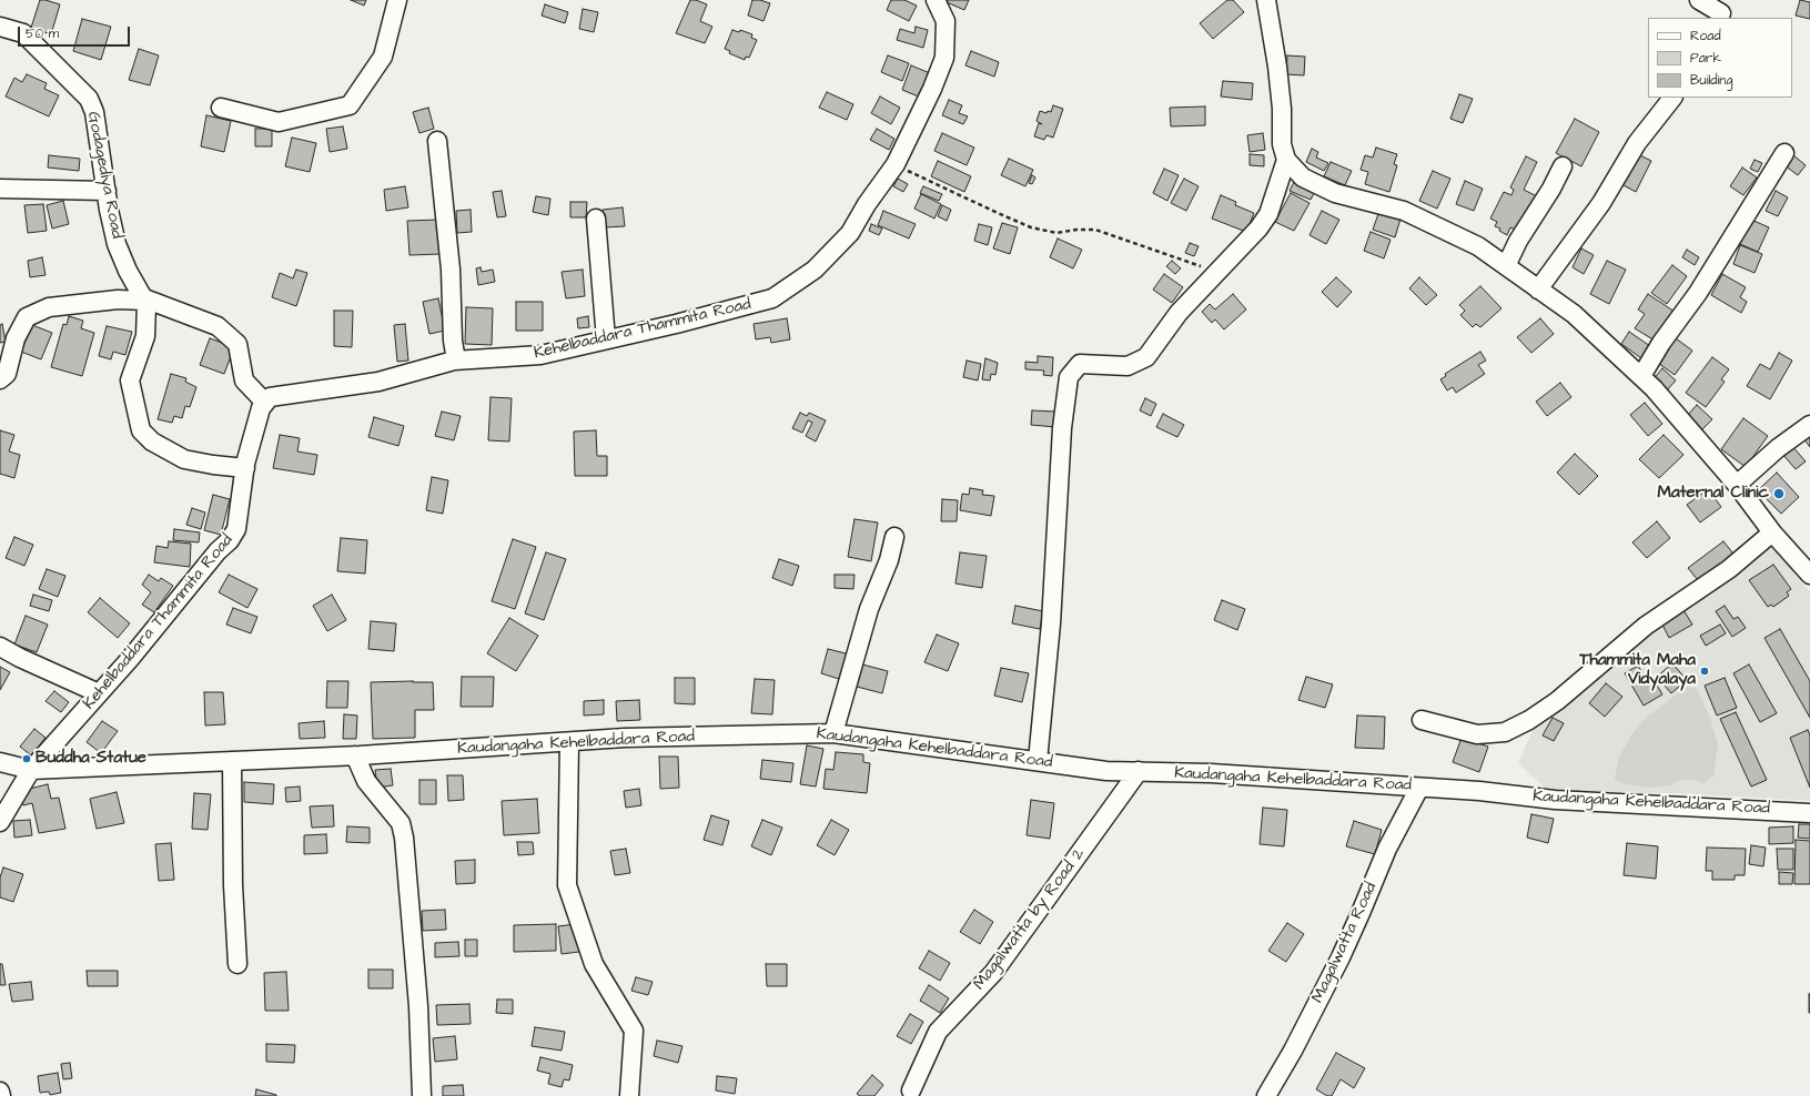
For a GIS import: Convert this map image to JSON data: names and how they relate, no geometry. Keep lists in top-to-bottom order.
{
  "streets": {
    "street": [
      "Godagediya Road",
      "Kehelbaddara Thammita Road",
      "Kaudangaha Kehelbaddara Road",
      "Magalwatta by Road 2",
      "Magalwatta Road"
    ]
  },
  "crossings": [
    ["Godagediya Road", "Kehelbaddara Thammita Road"],
    ["Kehelbaddara Thammita Road", "Kaudangaha Kehelbaddara Road"],
    ["Kaudangaha Kehelbaddara Road", "Magalwatta by Road 2"],
    ["Kaudangaha Kehelbaddara Road", "Magalwatta Road"]
  ],
  "places": ["Maternal Clinic", "Thammita Maha Vidyalaya", "Buddha Statue"],
  "legend": ["Road", "Park", "Building"],
  "scale_bar": "50 m"
}
